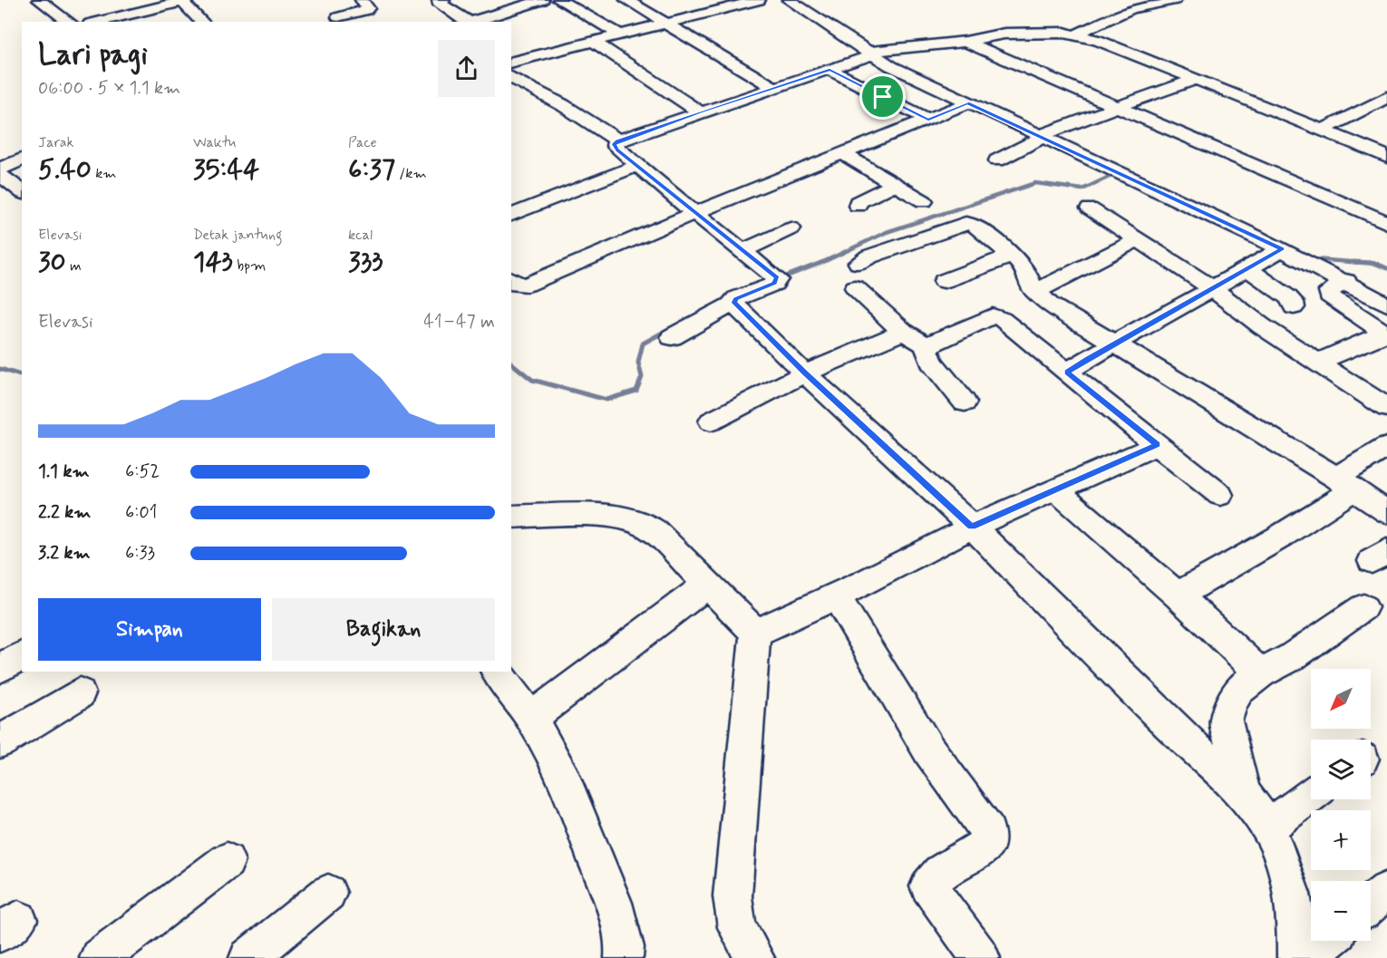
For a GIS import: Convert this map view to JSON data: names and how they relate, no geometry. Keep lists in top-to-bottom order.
{
  "north": "bottom left",
  "page": {
    "heading": ["Lari pagi", "06:00 · 5 × 1.1 km"],
    "stats": [
      ["Jarak", "5.40 km"],
      ["Waktu", "35:44"],
      ["Pace", "6:37 /km"],
      ["Elevasi", "30 m"],
      ["Detak jantung", "143 bpm"],
      ["kcal", "333"]
    ],
    "chart": ["Elevasi", "41–47 m"],
    "list": [
      {
        "name": "1.1 km",
        "note": "6:52"
      },
      {
        "name": "2.2 km",
        "note": "6:01"
      },
      {
        "name": "3.2 km",
        "note": "6:33"
      }
    ],
    "buttons": ["Simpan", "Bagikan"],
    "map_buttons": ["+", "−"]
  }
}
